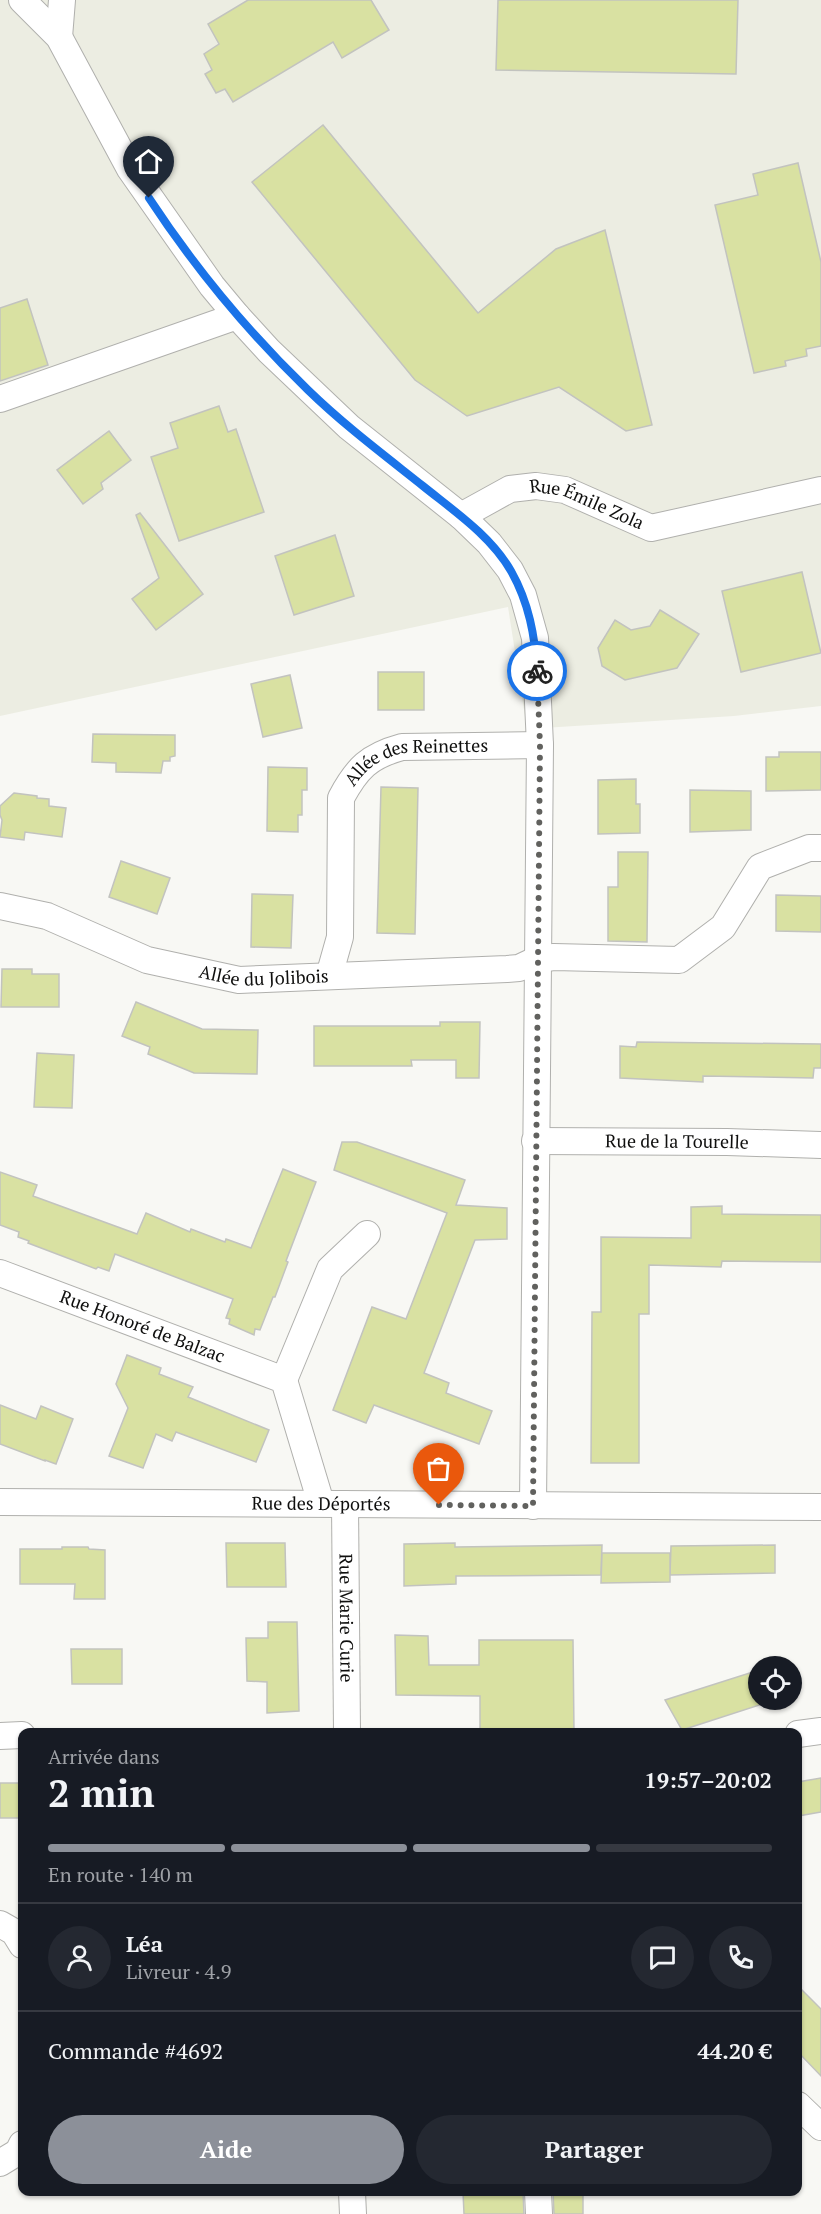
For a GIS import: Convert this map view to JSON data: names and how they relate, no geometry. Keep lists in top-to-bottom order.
{
  "streets": {
    "street": [
      "Rue Émile Zola",
      "Allée des Reinettes",
      "Allée du Jolibois",
      "Rue de la Tourelle",
      "Rue Honoré de Balzac",
      "Rue des Déportés",
      "Rue Marie Curie"
    ]
  },
  "crossings": [
    ["Allée des Reinettes", "Allée du Jolibois"],
    ["Rue des Déportés", "Rue Marie Curie"]
  ],
  "page": {
    "heading": ["2 min", "Arrivée dans", "19:57–20:02"],
    "panel": [
      "Léa",
      "Livreur · 4.9",
      "Commande #4692",
      "44.20 €"
    ],
    "bar": "En route · 140 m",
    "buttons": ["Aide", "Partager"]
  }
}
